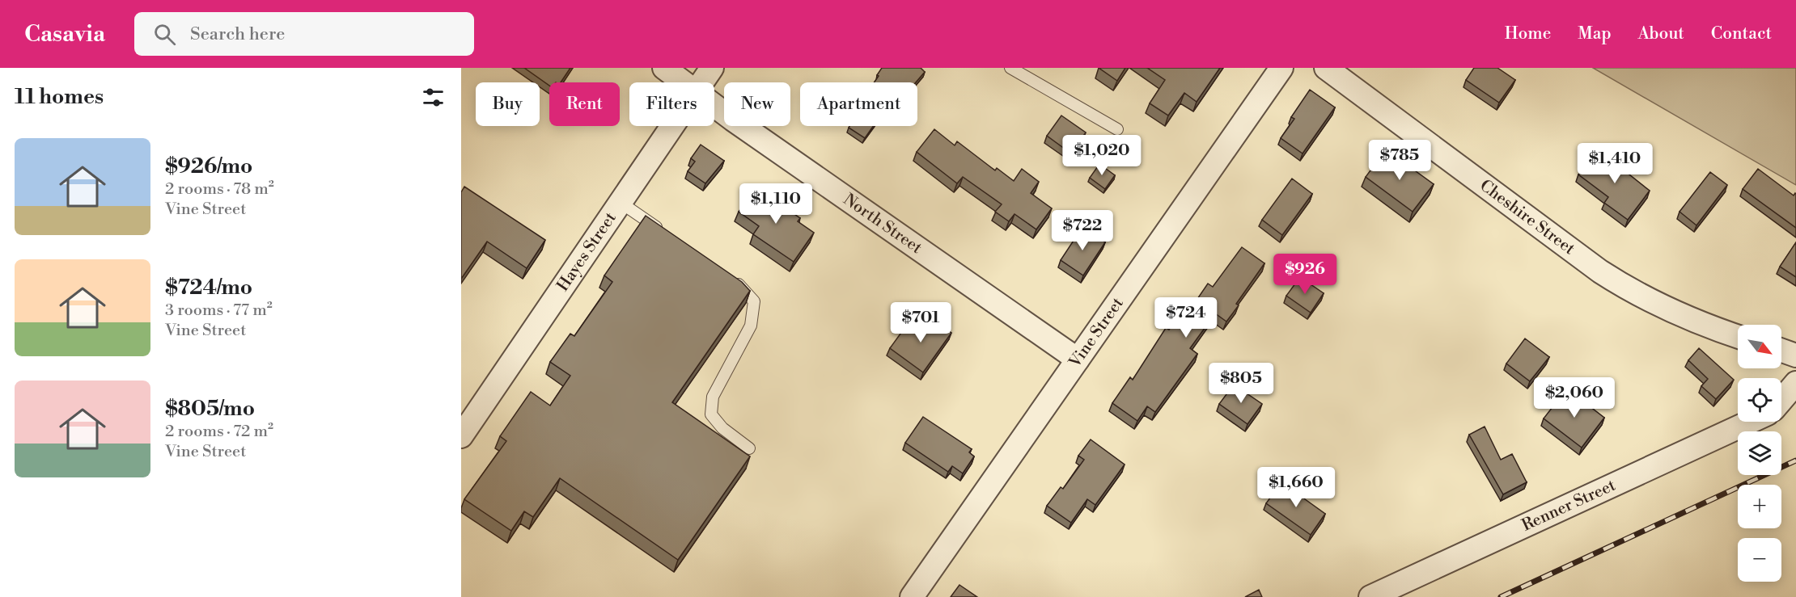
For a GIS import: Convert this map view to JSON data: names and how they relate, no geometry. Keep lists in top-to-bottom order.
{
  "streets": {
    "street": [
      "Cheshire Street",
      "North Street",
      "Hayes Street",
      "Vine Street",
      "Renner Street"
    ]
  },
  "crossings": [
    ["North Street", "Vine Street"]
  ],
  "north": "bottom right",
  "page": {
    "header": "Casavia",
    "search": "Search here",
    "nav": [
      "Home",
      "Map",
      "About",
      "Contact"
    ],
    "heading": "11 homes",
    "chip": [
      "Buy",
      "Rent",
      "Filters",
      "New",
      "Apartment"
    ],
    "list": [
      {
        "name": "$926/mo",
        "note": "2 rooms · 78 m² · Vine Street"
      },
      {
        "name": "$724/mo",
        "note": "3 rooms · 77 m² · Vine Street"
      },
      {
        "name": "$805/mo",
        "note": "2 rooms · 72 m² · Vine Street"
      }
    ],
    "price": [
      "$1,020",
      "$785",
      "$1,410",
      "$1,110",
      "$722",
      "$926",
      "$724",
      "$701",
      "$805",
      "$2,060",
      "$1,660"
    ],
    "map_buttons": ["+", "−"]
  }
}
